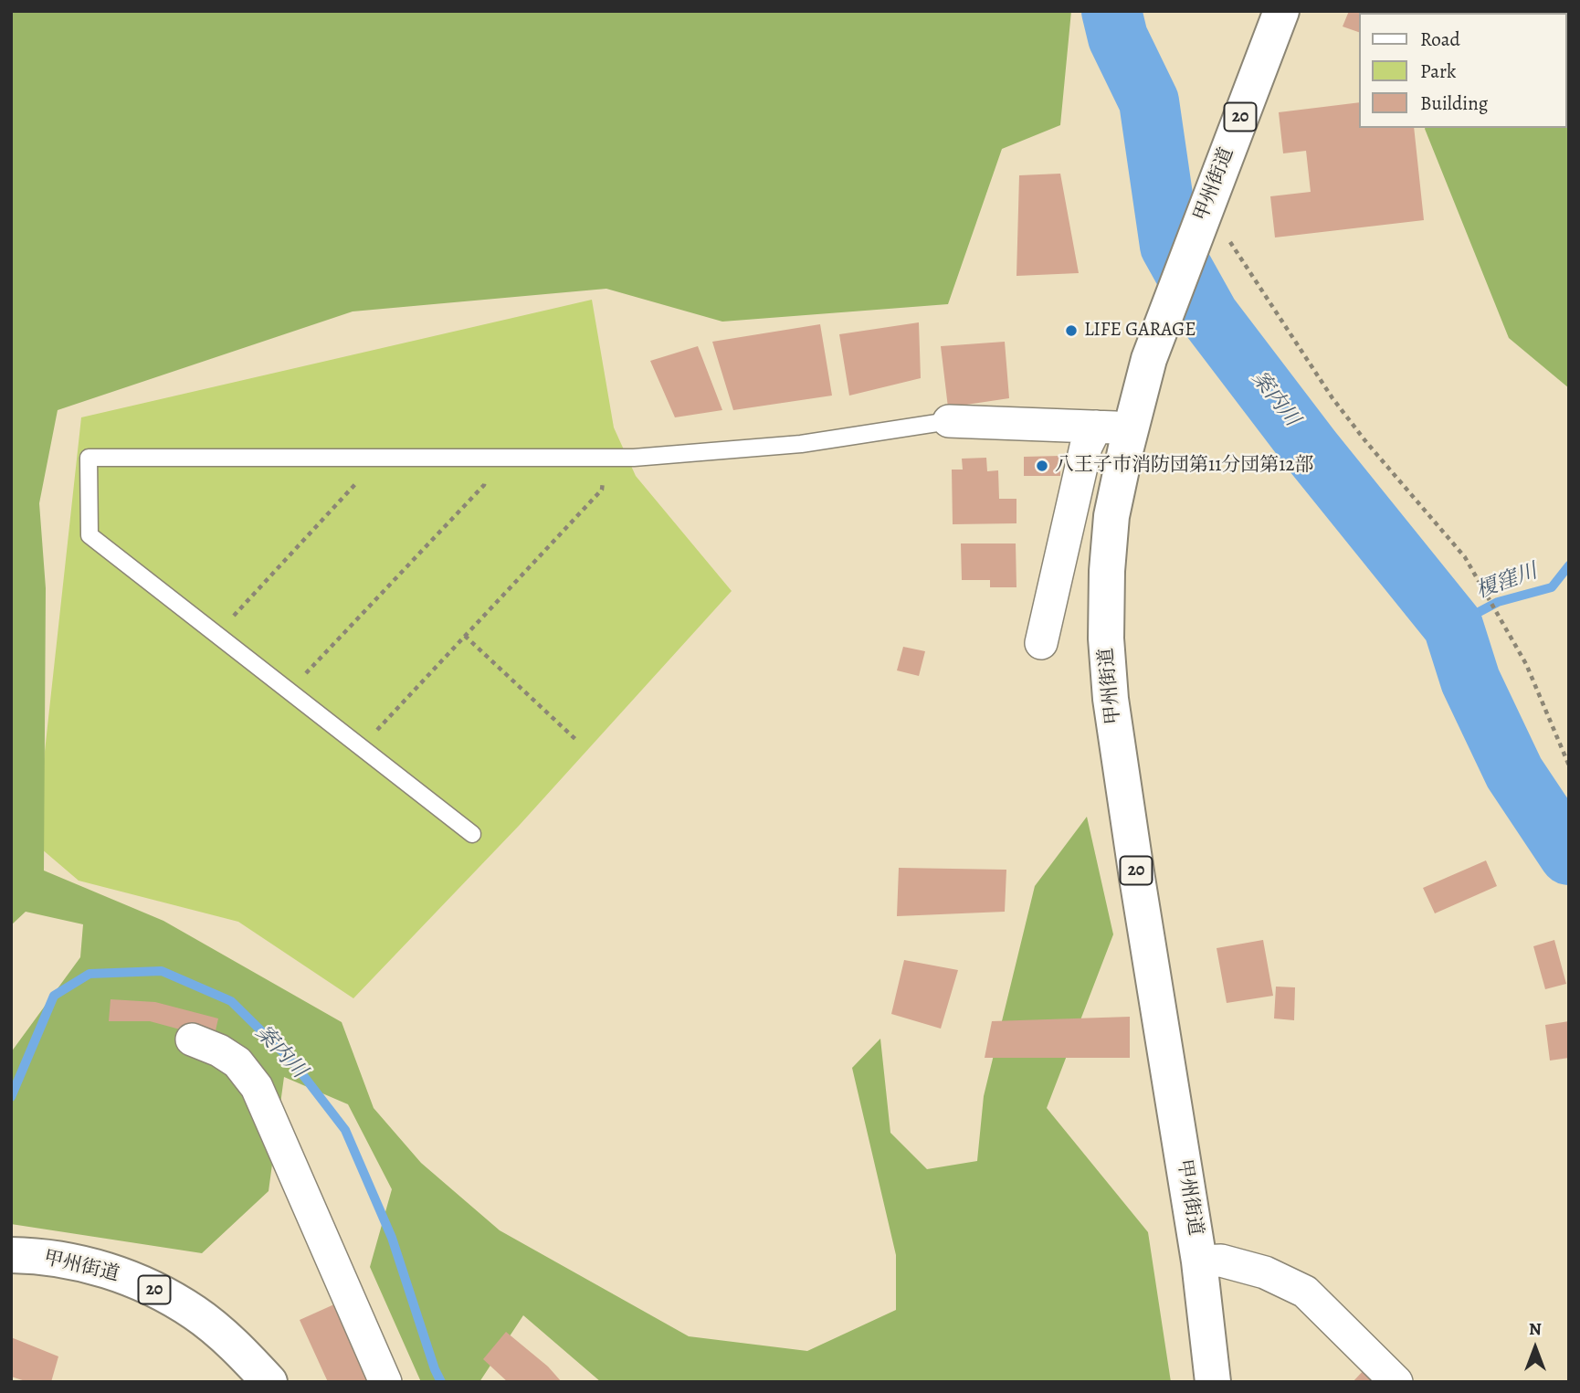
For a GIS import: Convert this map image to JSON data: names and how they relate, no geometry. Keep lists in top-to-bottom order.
{
  "streets": {
    "highway": ["20", "甲州街道"]
  },
  "water": ["案内川", "榎窪川"],
  "places": ["LIFE GARAGE", "八王子市消防団第11分団第12部"],
  "legend": ["Road", "Park", "Building"],
  "north": "top"
}
